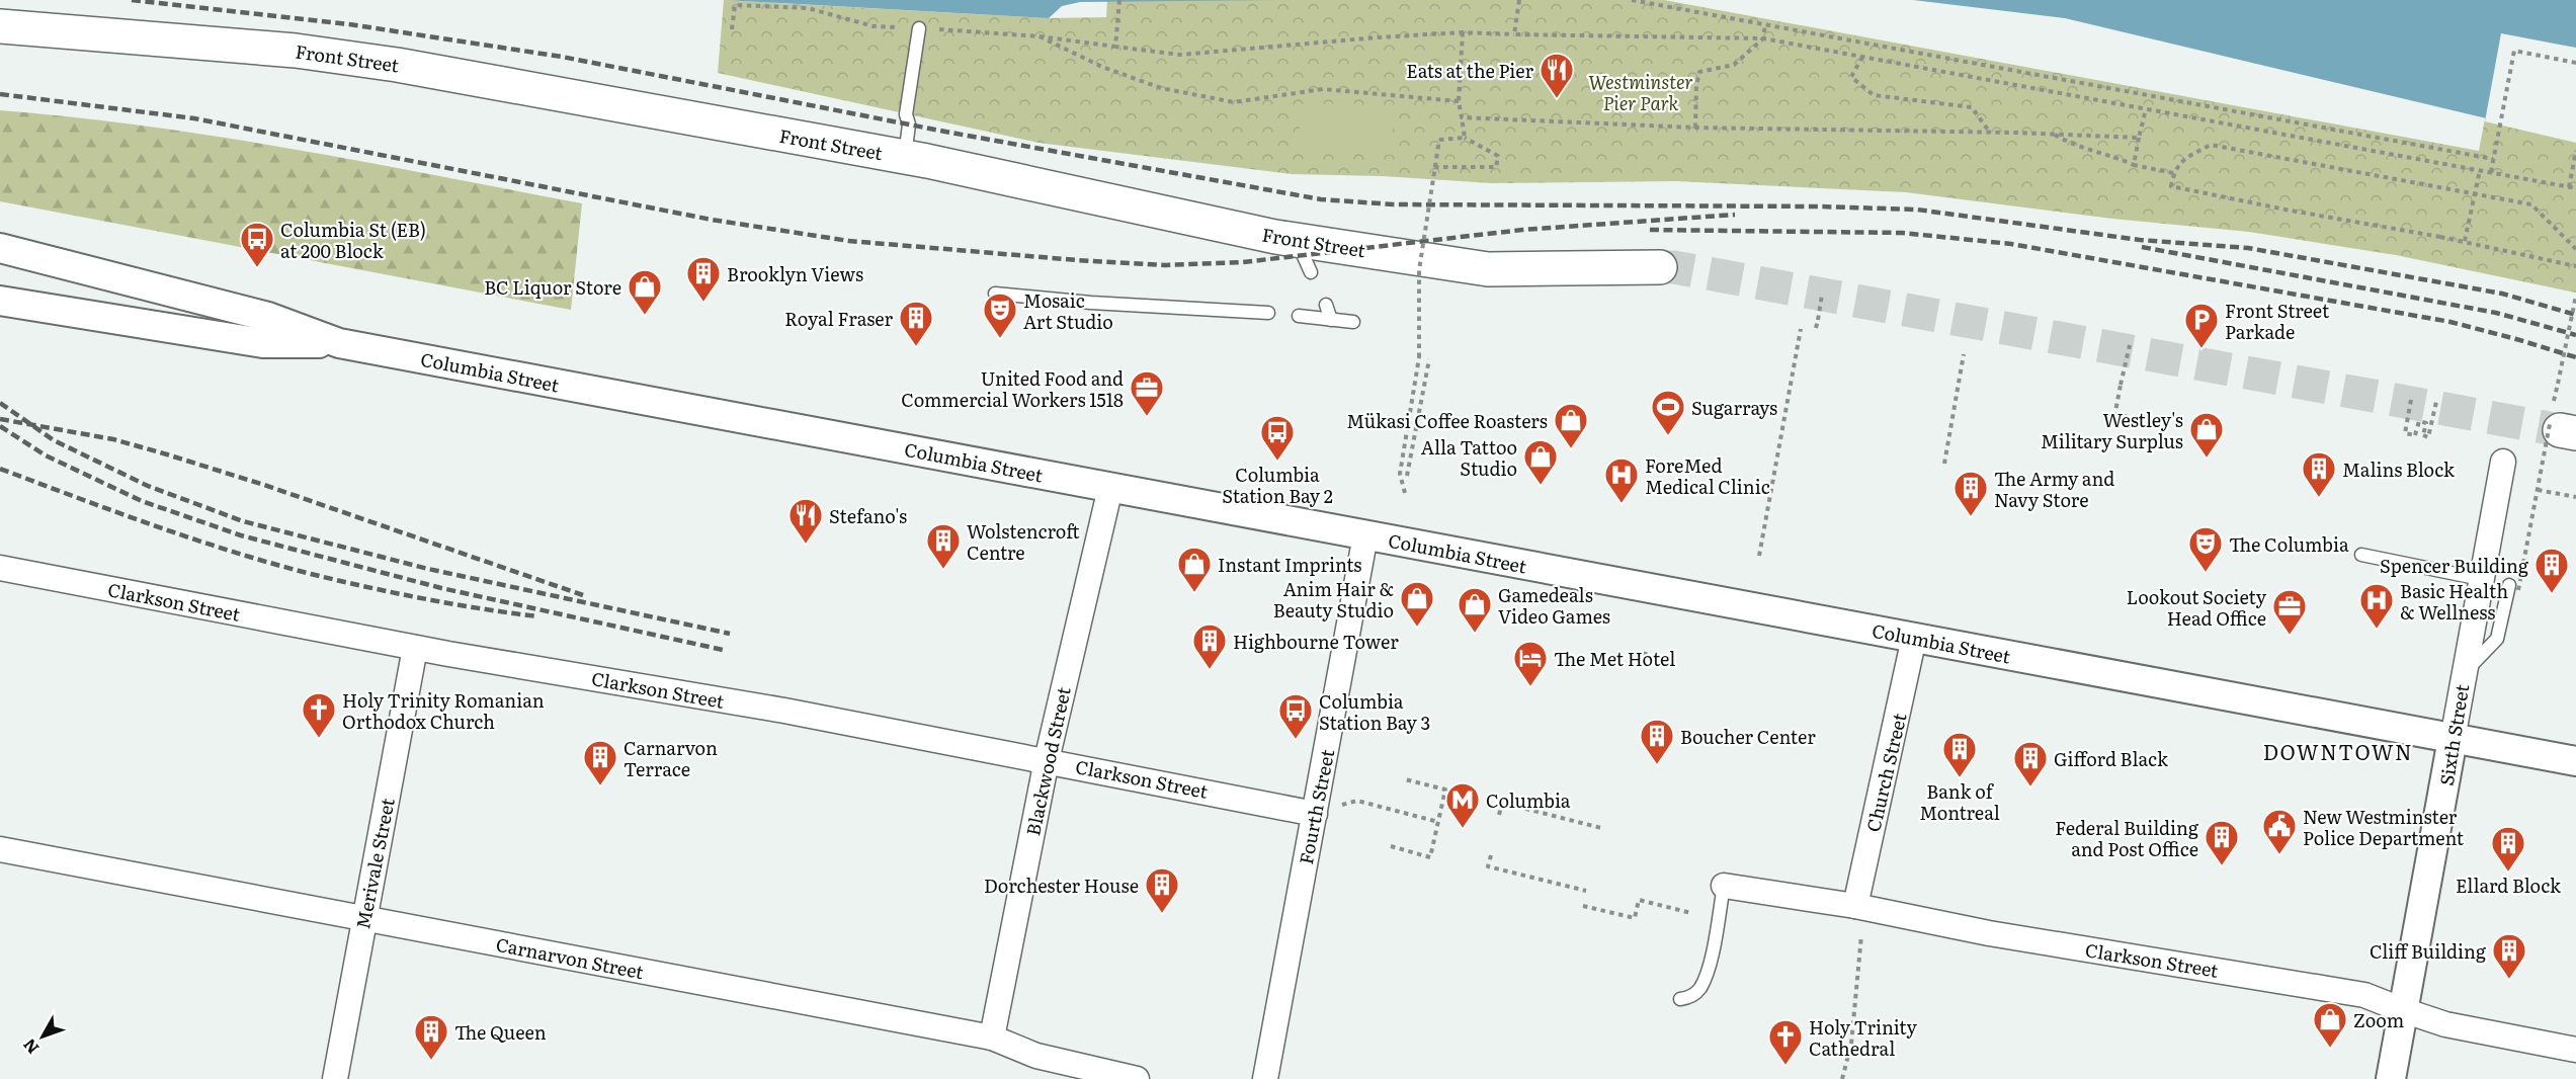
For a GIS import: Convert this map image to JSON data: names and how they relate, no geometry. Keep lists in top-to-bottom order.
{
  "streets": {
    "main road": ["Front Street"],
    "street": [
      "Columbia Street",
      "Clarkson Street",
      "Sixth Street",
      "Blackwood Street",
      "Church Street",
      "Fourth Street",
      "Merivale Street",
      "Carnarvon Street"
    ]
  },
  "crossings": [
    ["Columbia Street", "Sixth Street"],
    ["Columbia Street", "Blackwood Street"],
    ["Columbia Street", "Church Street"],
    ["Columbia Street", "Fourth Street"],
    ["Clarkson Street", "Sixth Street"],
    ["Clarkson Street", "Blackwood Street"],
    ["Clarkson Street", "Church Street"],
    ["Clarkson Street", "Fourth Street"],
    ["Clarkson Street", "Merivale Street"],
    ["Blackwood Street", "Carnarvon Street"],
    ["Merivale Street", "Carnarvon Street"]
  ],
  "districts": ["DOWNTOWN"],
  "parks": ["Westminster Pier Park"],
  "places": {
    "restaurant": ["Eats at the Pier", "Stefano's"],
    "bus stop": ["Columbia St (EB) at 200 Block", "Columbia Station Bay 2", "Columbia Station Bay 3"],
    "building": [
      "Brooklyn Views",
      "Royal Fraser",
      "Malins Block",
      "The Army and Navy Store",
      "Wolstencroft Centre",
      "Spencer Building",
      "Highbourne Tower",
      "Boucher Center",
      "Bank of Montreal",
      "Carnarvon Terrace",
      "Gifford Black",
      "Federal Building and Post Office",
      "Ellard Block",
      "Dorchester House",
      "Cliff Building",
      "The Queen"
    ],
    "shop": [
      "BC Liquor Store",
      "Mükasi Coffee Roasters",
      "Westley's Military Surplus",
      "Alla Tattoo Studio",
      "Instant Imprints",
      "Anim Hair & Beauty Studio",
      "Gamedeals Video Games",
      "Zoom"
    ],
    "theatre": ["Mosaic Art Studio", "The Columbia"],
    "parking": ["Front Street Parkade"],
    "office": ["United Food and Commercial Workers 1518", "Lookout Society Head Office"],
    "sports": ["Sugarrays"],
    "hospital": ["ForeMed Medical Clinic", "Basic Health & Wellness"],
    "hotel": ["The Met Hotel"],
    "church": ["Holy Trinity Romanian Orthodox Church", "Holy Trinity Cathedral"],
    "metro station": ["Columbia"],
    "public building": ["New Westminster Police Department"]
  },
  "north": "bottom left"
}
